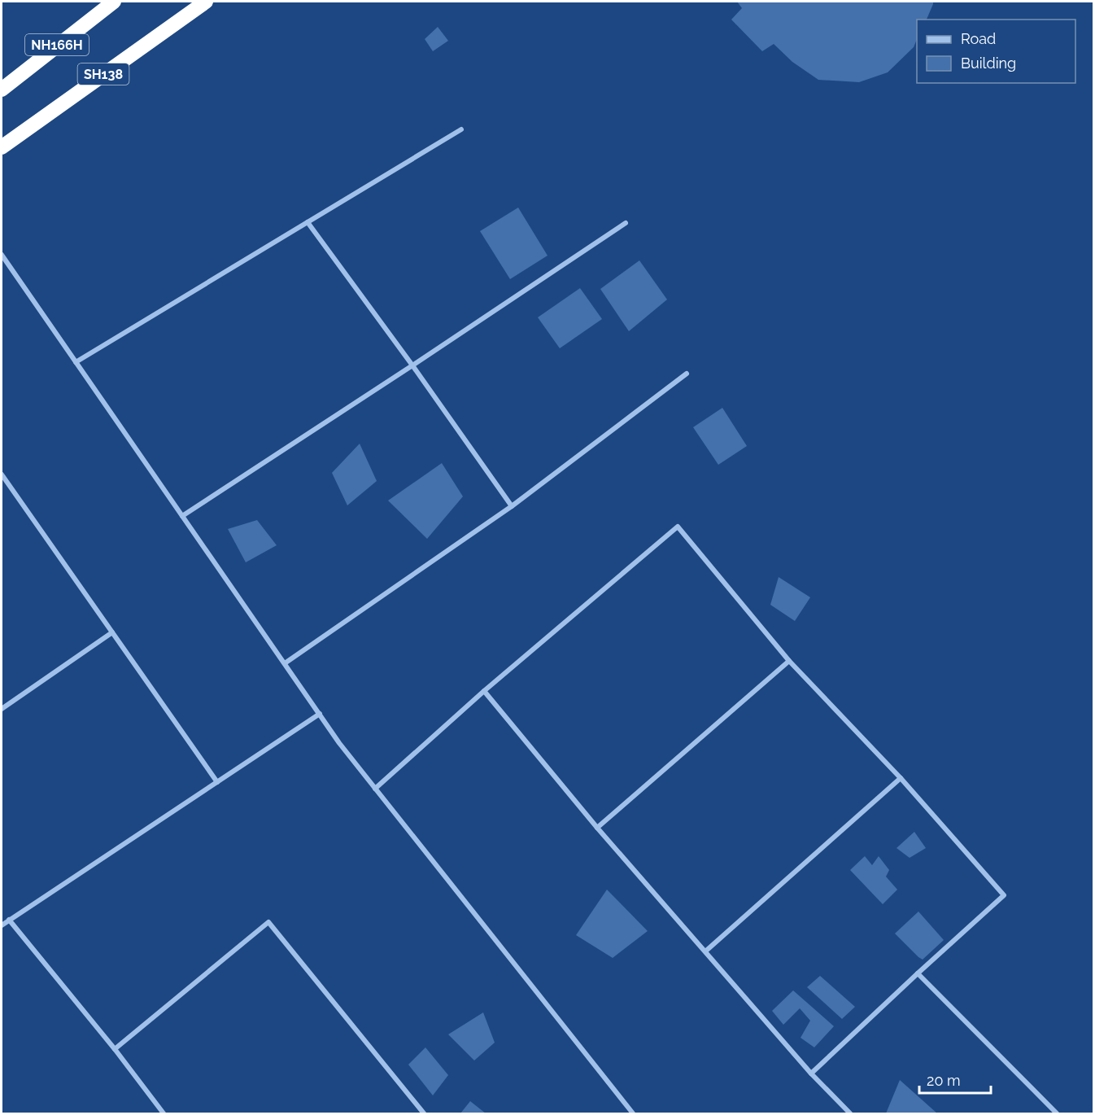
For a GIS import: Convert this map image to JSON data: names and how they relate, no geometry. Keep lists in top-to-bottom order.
{
  "streets": {
    "highway": ["NH166H", "SH138"]
  },
  "legend": ["Road", "Building"],
  "scale_bar": "20 m"
}
